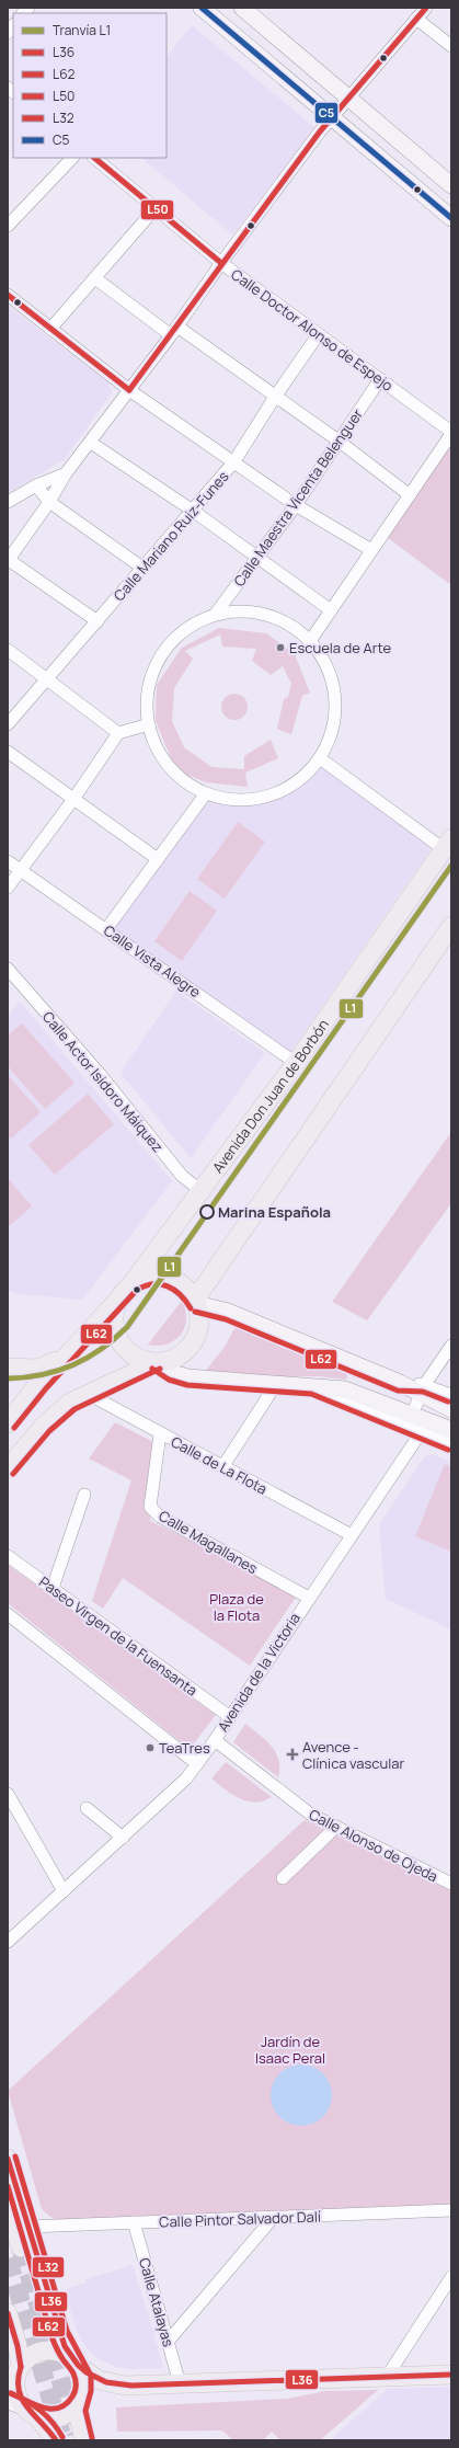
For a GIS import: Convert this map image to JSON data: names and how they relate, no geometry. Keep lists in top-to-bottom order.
{
  "streets": {
    "main road": ["Avenida Don Juan de Borbón"],
    "street": [
      "Calle Doctor Alonso de Espejo",
      "Calle Maestra Vicenta Belenguer",
      "Calle Mariano Ruiz-Funes",
      "Calle Vista Alegre",
      "Calle Actor Isidoro Máiquez",
      "Calle de La Flota",
      "Calle Magallanes",
      "Paseo Virgen de la Fuensanta",
      "Avenida de la Victoria",
      "Calle Alonso de Ojeda",
      "Calle Pintor Salvador Dalí",
      "Calle Atalayas"
    ]
  },
  "crossings": [
    ["Calle Doctor Alonso de Espejo", "Calle Maestra Vicenta Belenguer"],
    ["Calle Doctor Alonso de Espejo", "Calle Mariano Ruiz-Funes"],
    ["Calle Vista Alegre", "Avenida Don Juan de Borbón"],
    ["Calle Actor Isidoro Máiquez", "Avenida Don Juan de Borbón"],
    ["Calle de La Flota", "Calle Magallanes"],
    ["Calle de La Flota", "Avenida de la Victoria"],
    ["Calle Magallanes", "Avenida de la Victoria"],
    ["Paseo Virgen de la Fuensanta", "Avenida de la Victoria"],
    ["Avenida de la Victoria", "Calle Alonso de Ojeda"],
    ["Calle Pintor Salvador Dalí", "Calle Atalayas"]
  ],
  "parks": ["Plaza de la Flota", "Jardín de Isaac Peral"],
  "places": {
    "other": ["Escuela de Arte", "Marina Española", "TeaTres"],
    "health": ["Avence - Clínica vascular"]
  },
  "lines": [
    "transit line L50",
    "transit line C5",
    "tram line L1",
    "transit line L62",
    "transit line L32",
    "transit line L36"
  ],
  "legend": [
    "Tranvía L1",
    "L36",
    "L62",
    "L50",
    "L32",
    "C5"
  ]
}
